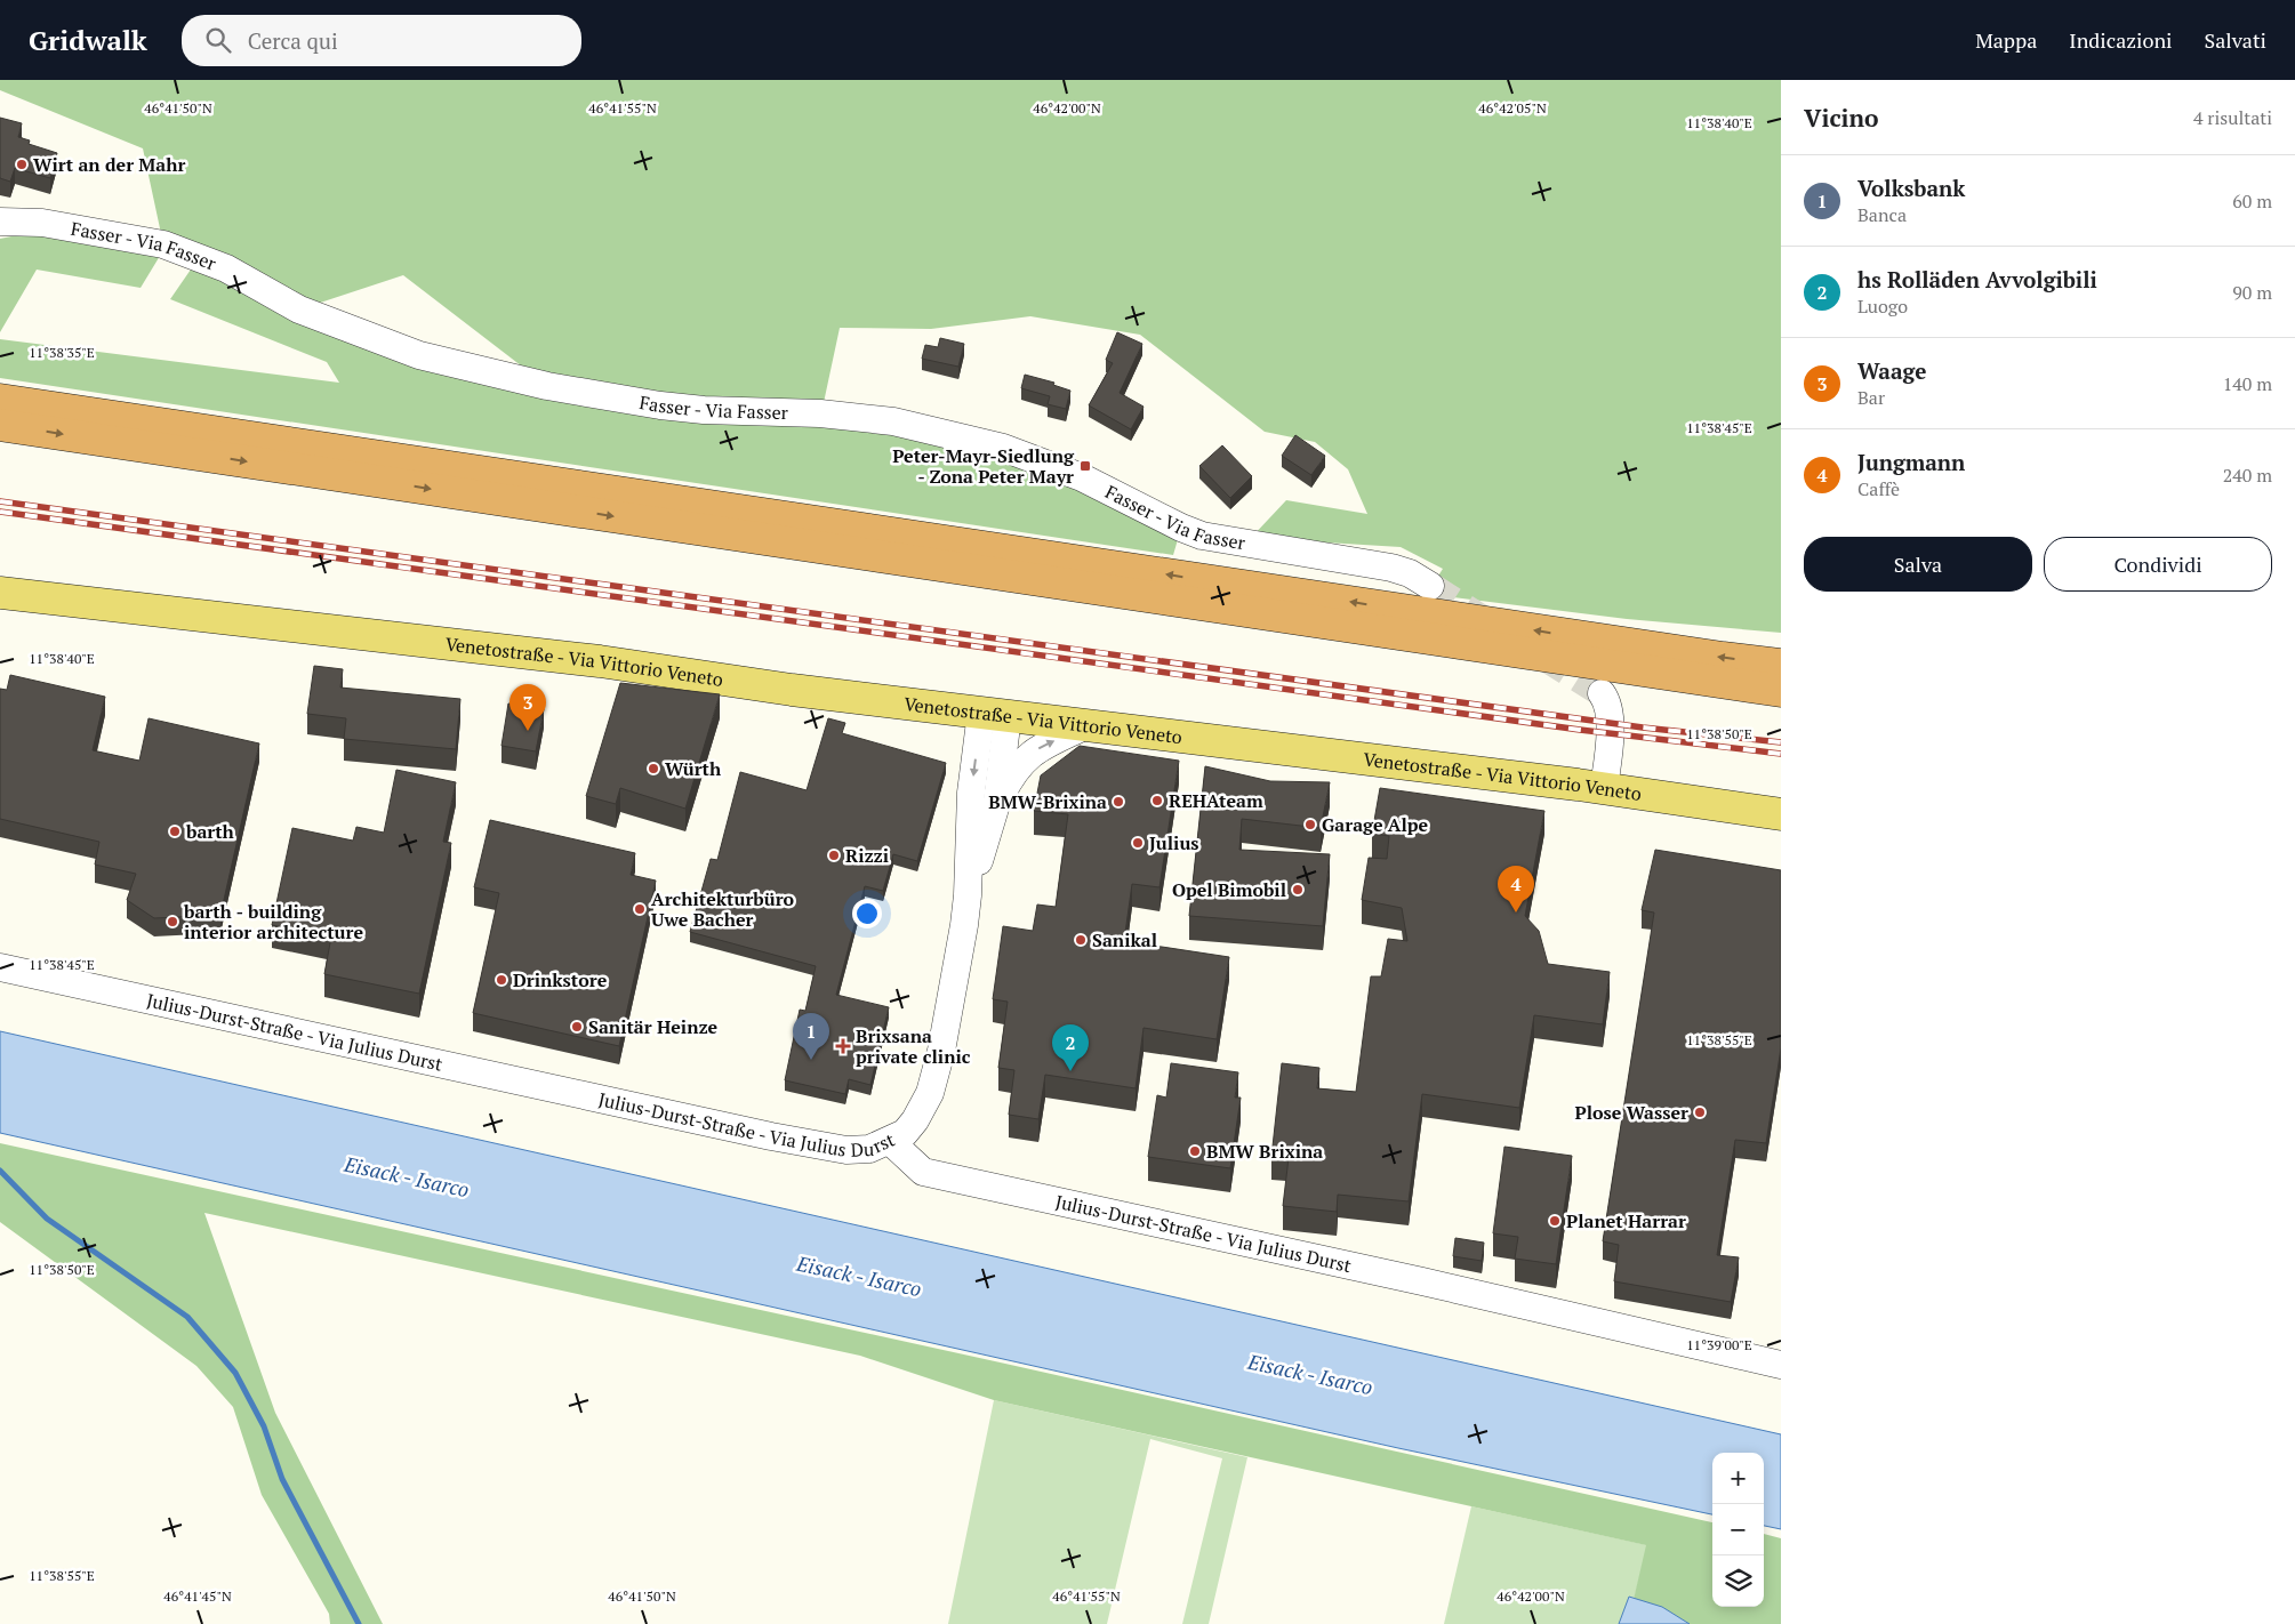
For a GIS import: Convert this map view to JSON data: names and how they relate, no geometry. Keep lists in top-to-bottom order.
{
  "streets": {
    "main road": ["Venetostraße - Via Vittorio Veneto"],
    "street": ["Fasser - Via Fasser", "Julius-Durst-Straße - Via Julius Durst"]
  },
  "water": ["Eisack - Isarco"],
  "places": {
    "other": [
      "Wirt an der Mahr",
      "Würth",
      "REHAteam",
      "BMW-Brixina",
      "Garage Alpe",
      "barth",
      "Julius",
      "Rizzi",
      "Opel Bimobil",
      "Architekturbüro Uwe Bacher",
      "barth - building interior architecture",
      "Sanikal",
      "Drinkstore",
      "Sanitär Heinze",
      "Plose Wasser",
      "BMW Brixina",
      "Planet Harrar"
    ],
    "transit": ["Peter-Mayr-Siedlung - Zona Peter Mayr"],
    "health": ["Brixsana private clinic"]
  },
  "page": {
    "header": "Gridwalk",
    "search": "Cerca qui",
    "nav": ["Mappa", "Indicazioni", "Salvati"],
    "heading": ["Vicino", "4 risultati"],
    "list": [
      {
        "mark": "1",
        "name": "Volksbank",
        "note": "Banca",
        "value": "60 m"
      },
      {
        "mark": "2",
        "name": "hs Rolläden Avvolgibili",
        "note": "Luogo",
        "value": "90 m"
      },
      {
        "mark": "3",
        "name": "Waage",
        "note": "Bar",
        "value": "140 m"
      },
      {
        "mark": "4",
        "name": "Jungmann",
        "note": "Caffè",
        "value": "240 m"
      }
    ],
    "buttons": ["Salva", "Condividi"],
    "pins": [
      "3",
      "4",
      "1",
      "2"
    ],
    "map_buttons": ["+", "−"]
  },
  "coordinates": [
    "46°41'50\"N",
    "46°41'55\"N",
    "46°42'00\"N",
    "46°42'05\"N",
    "11°38'40\"E",
    "11°38'35\"E",
    "11°38'45\"E",
    "11°38'50\"E",
    "11°38'55\"E",
    "11°39'00\"E",
    "46°41'45\"N"
  ]
}
